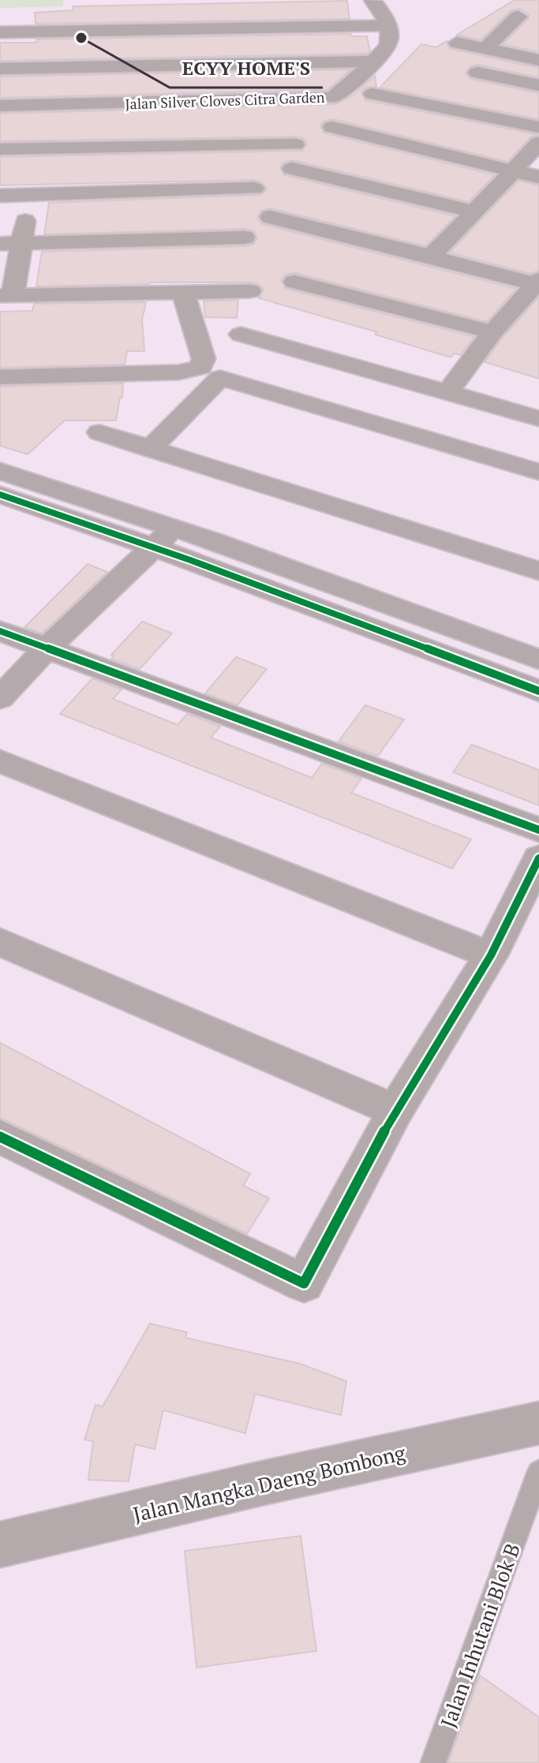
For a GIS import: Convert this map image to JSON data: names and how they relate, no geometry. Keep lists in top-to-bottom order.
{
  "streets": {
    "street": ["Jalan Silver Cloves Citra Garden", "Jalan Mangka Daeng Bombong"],
    "lane": ["Jalan Inhutani Blok B"]
  },
  "places": ["ECYY HOME'S"]
}
